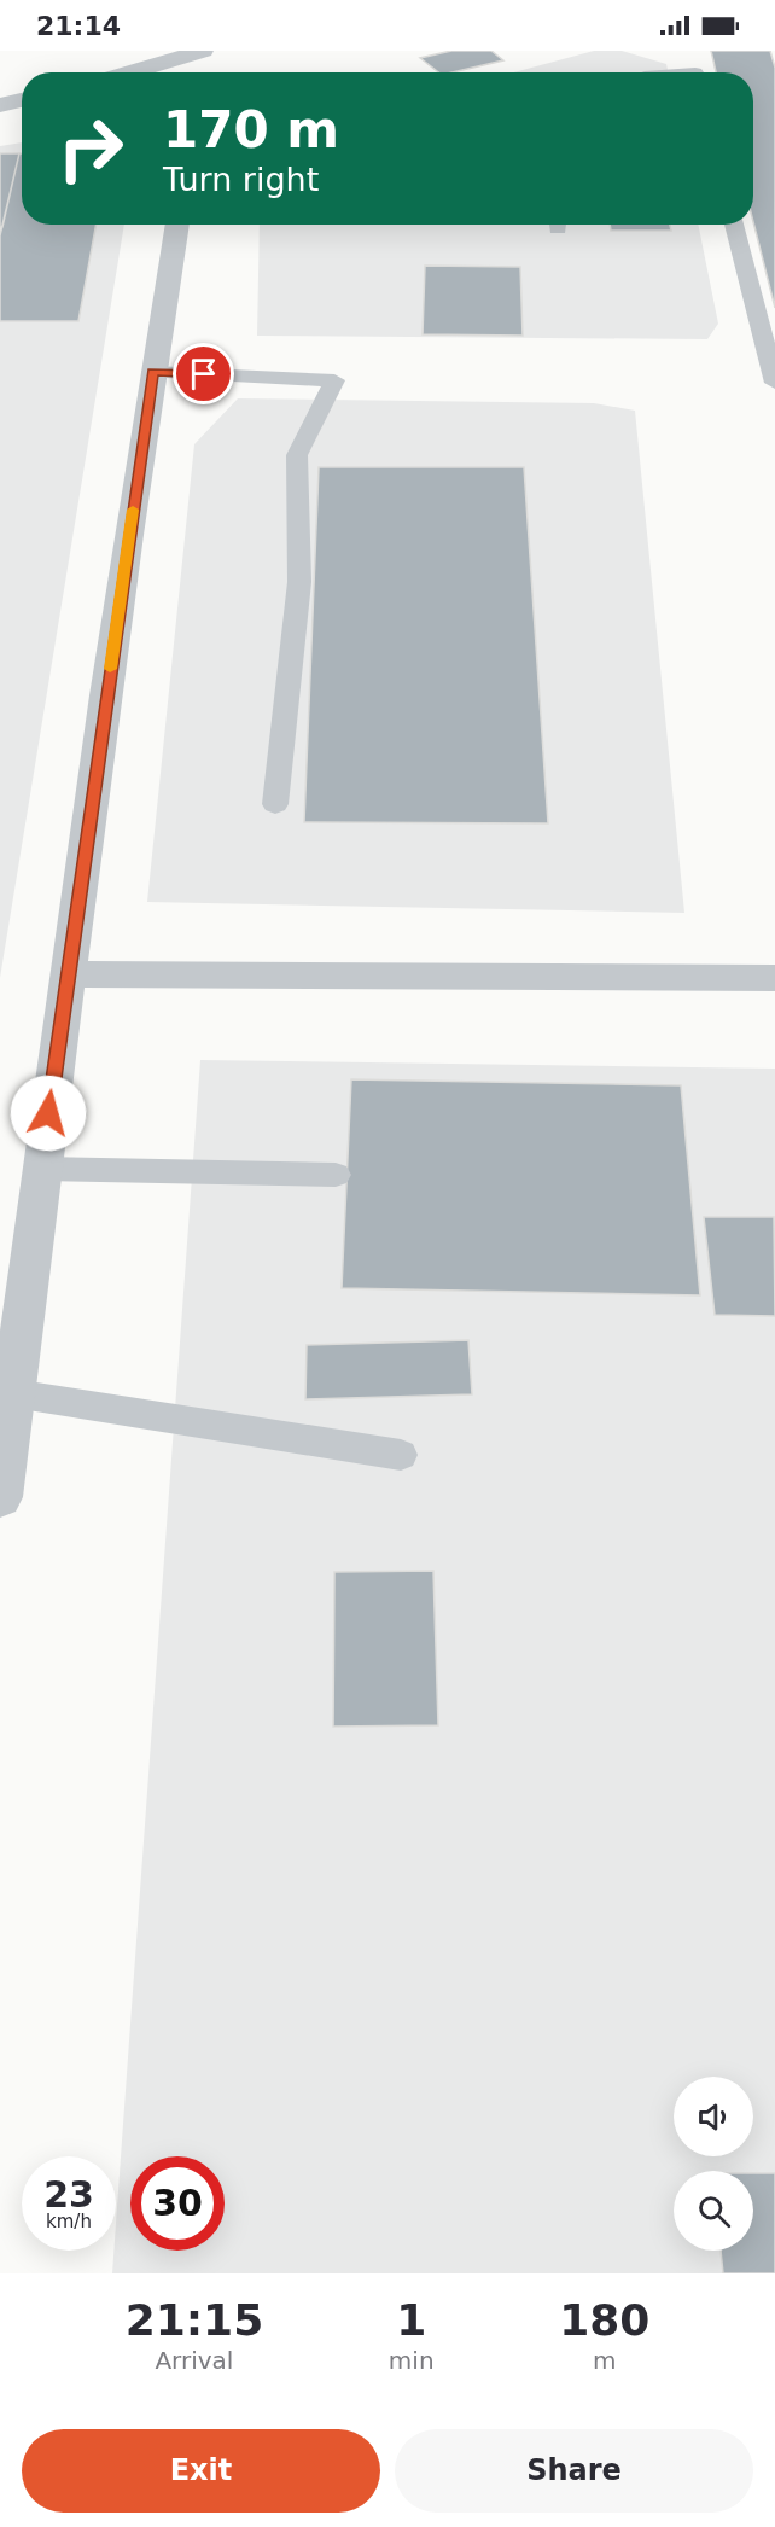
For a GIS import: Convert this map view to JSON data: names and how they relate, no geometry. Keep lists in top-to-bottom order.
{
  "page": {
    "status": "21:14",
    "turn": ["170 m", "Turn right"],
    "speed": "23 km/h",
    "limit": "30",
    "eta": [
      "21:15",
      "Arrival",
      "1",
      "min",
      "180",
      "m"
    ],
    "buttons": ["Exit", "Share"]
  }
}
